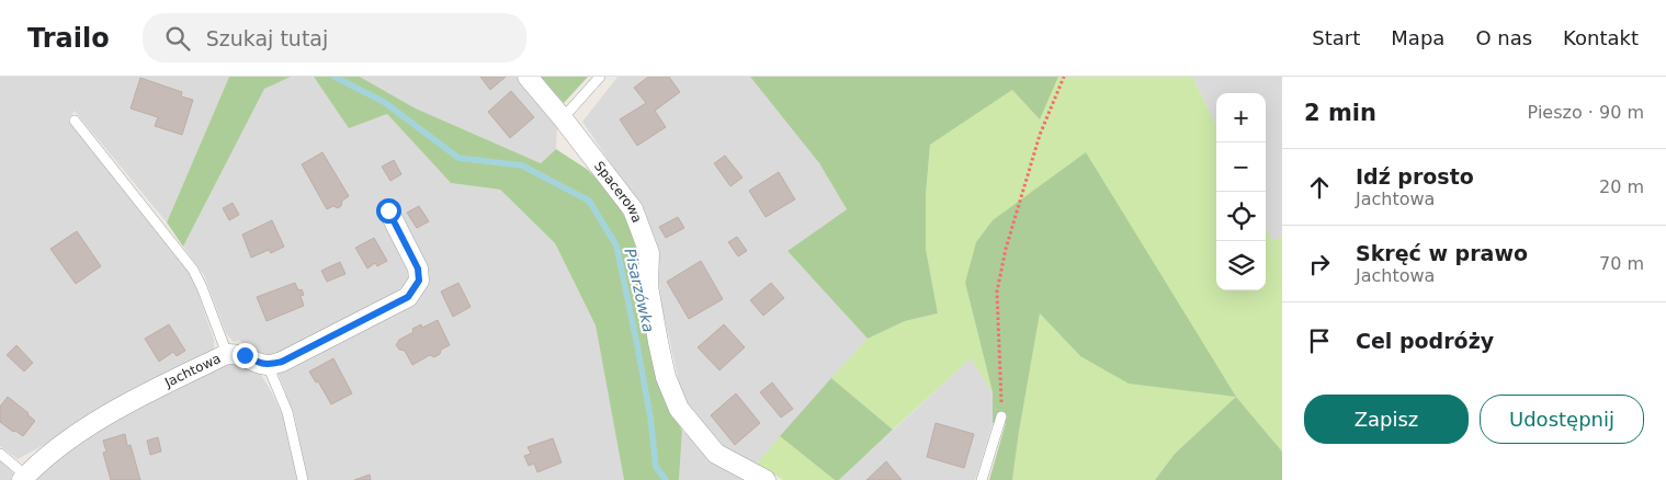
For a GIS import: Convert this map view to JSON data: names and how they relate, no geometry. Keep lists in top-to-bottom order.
{
  "streets": {
    "street": ["Spacerowa", "Jachtowa"]
  },
  "water": ["Pisarzówka"],
  "page": {
    "header": "Trailo",
    "search": "Szukaj tutaj",
    "nav": [
      "Start",
      "Mapa",
      "O nas",
      "Kontakt"
    ],
    "heading": ["2 min", "Pieszo · 90 m"],
    "map_buttons": ["+", "−"],
    "list": [
      ["Idź prosto", "Jachtowa", "20 m"],
      ["Skręć w prawo", "Jachtowa", "70 m"],
      "Cel podróży"
    ],
    "buttons": ["Zapisz", "Udostępnij"]
  }
}
